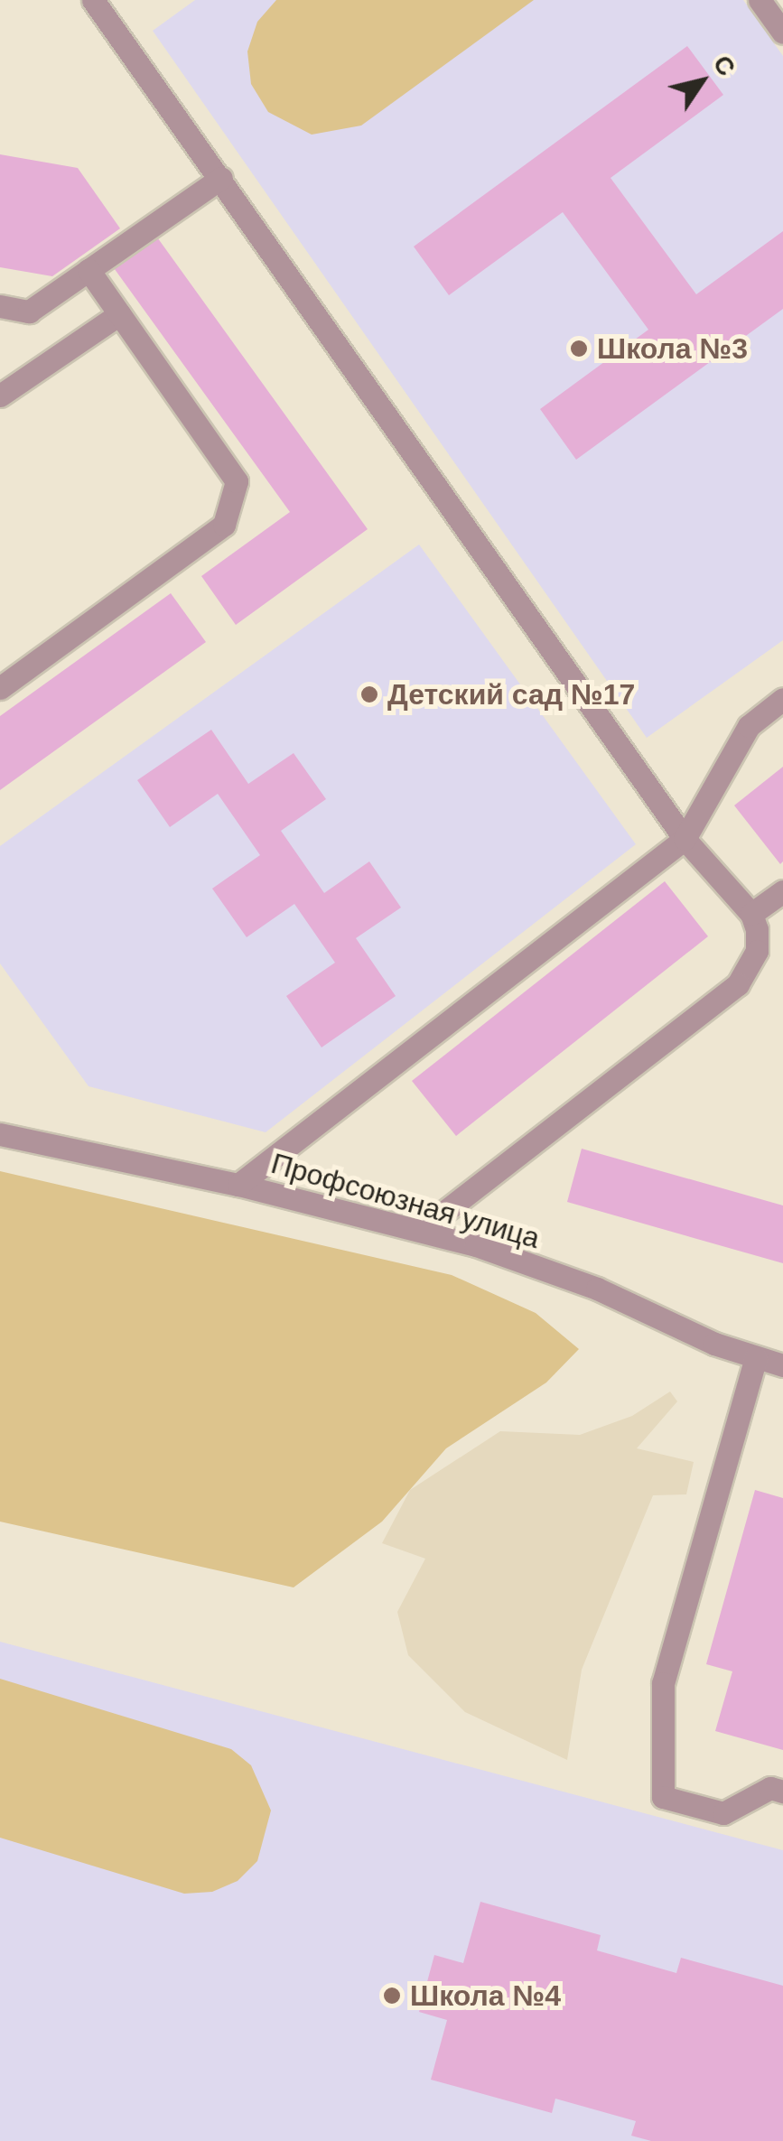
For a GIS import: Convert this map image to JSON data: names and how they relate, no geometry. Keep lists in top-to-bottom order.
{
  "streets": {
    "street": ["Профсоюзная улица"]
  },
  "places": ["Школа №3", "Детский сад №17", "Школа №4"],
  "north": "top right"
}
